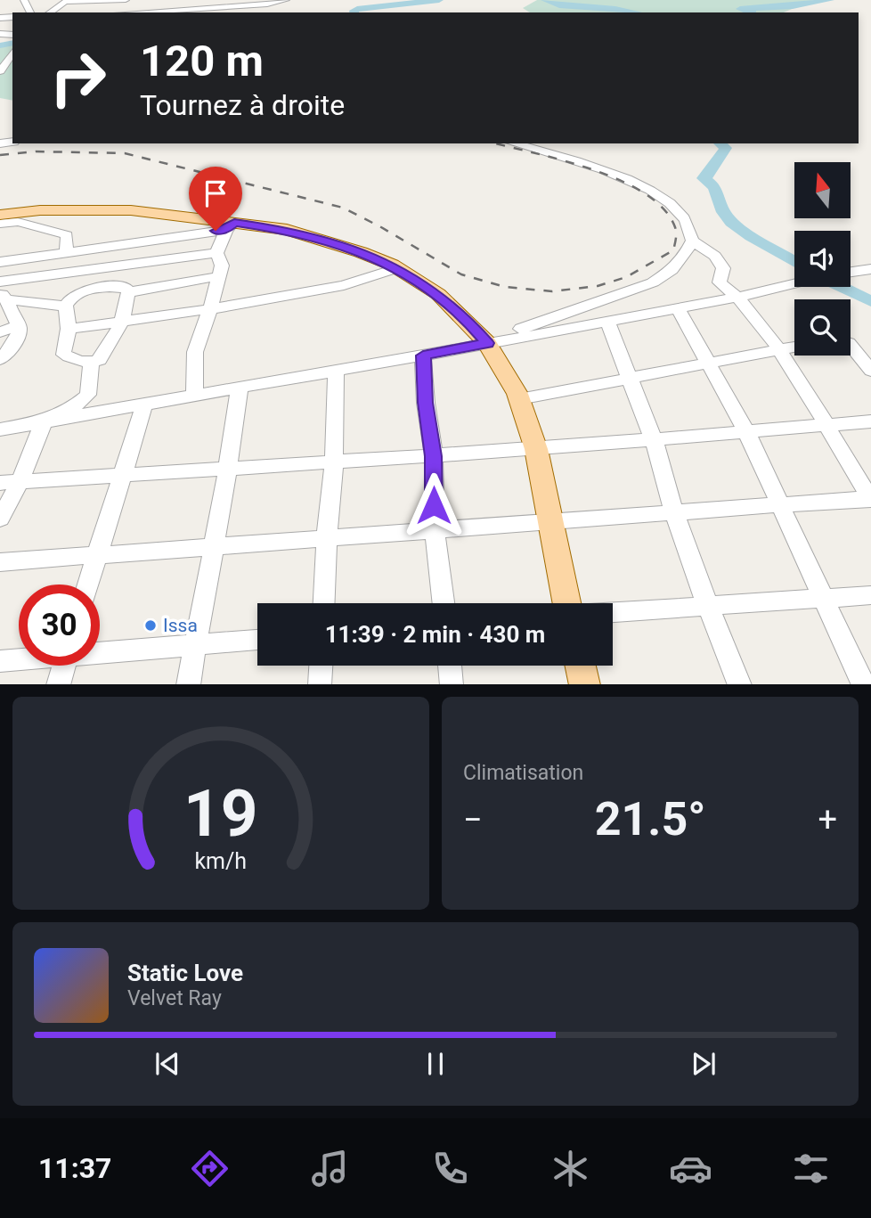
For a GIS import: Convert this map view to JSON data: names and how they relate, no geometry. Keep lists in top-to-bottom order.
{
  "places": ["Issa"],
  "north": "top",
  "page": {
    "turn": ["120 m", "Tournez à droite"],
    "limit": "30",
    "trip": "11:39 · 2 min · 430 m",
    "tile": "Climatisation",
    "heat": ["−", "21.5°", "+"],
    "song": ["Static Love", "Velvet Ray"],
    "tabs": "11:37",
    "gauge": ["19", "km/h"]
  }
}
